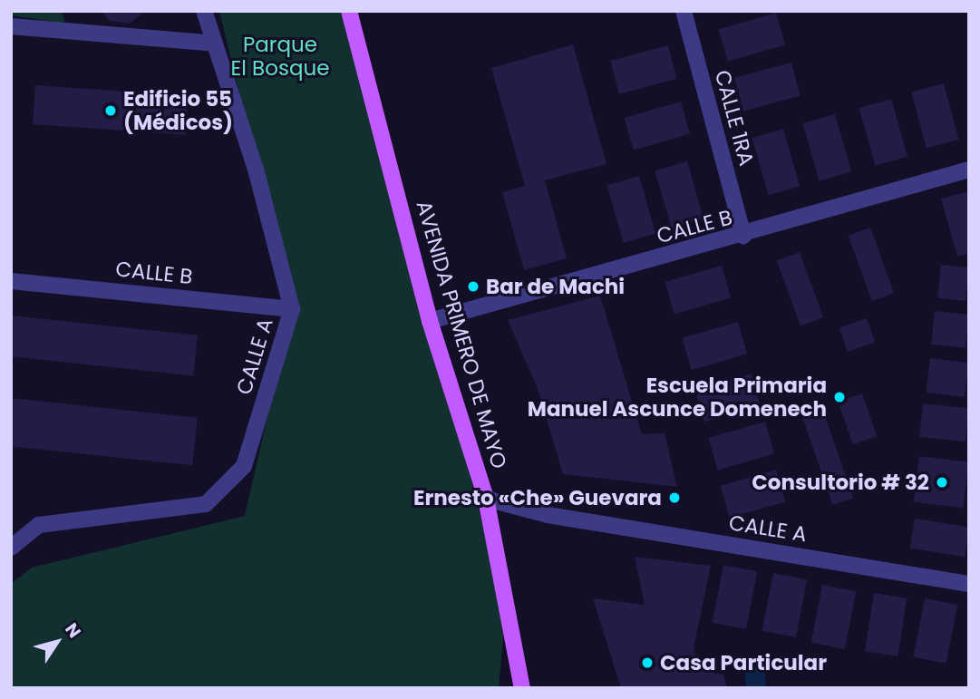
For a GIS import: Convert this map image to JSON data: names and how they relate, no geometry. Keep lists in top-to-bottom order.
{
  "streets": {
    "main road": ["AVENIDA PRIMERO DE MAYO"],
    "street": ["CALLE 1RA", "CALLE B", "CALLE A"]
  },
  "crossings": [
    ["CALLE 1RA", "CALLE B"],
    ["CALLE B", "AVENIDA PRIMERO DE MAYO"],
    ["CALLE B", "CALLE A"],
    ["AVENIDA PRIMERO DE MAYO", "CALLE A"]
  ],
  "parks": ["Parque El Bosque"],
  "places": [
    "Edificio 55 (Médicos)",
    "Bar de Machi",
    "Escuela Primaria Manuel Ascunce Domenech",
    "Consultorio # 32",
    "Ernesto «Che» Guevara",
    "Casa Particular"
  ],
  "north": "top right"
}
